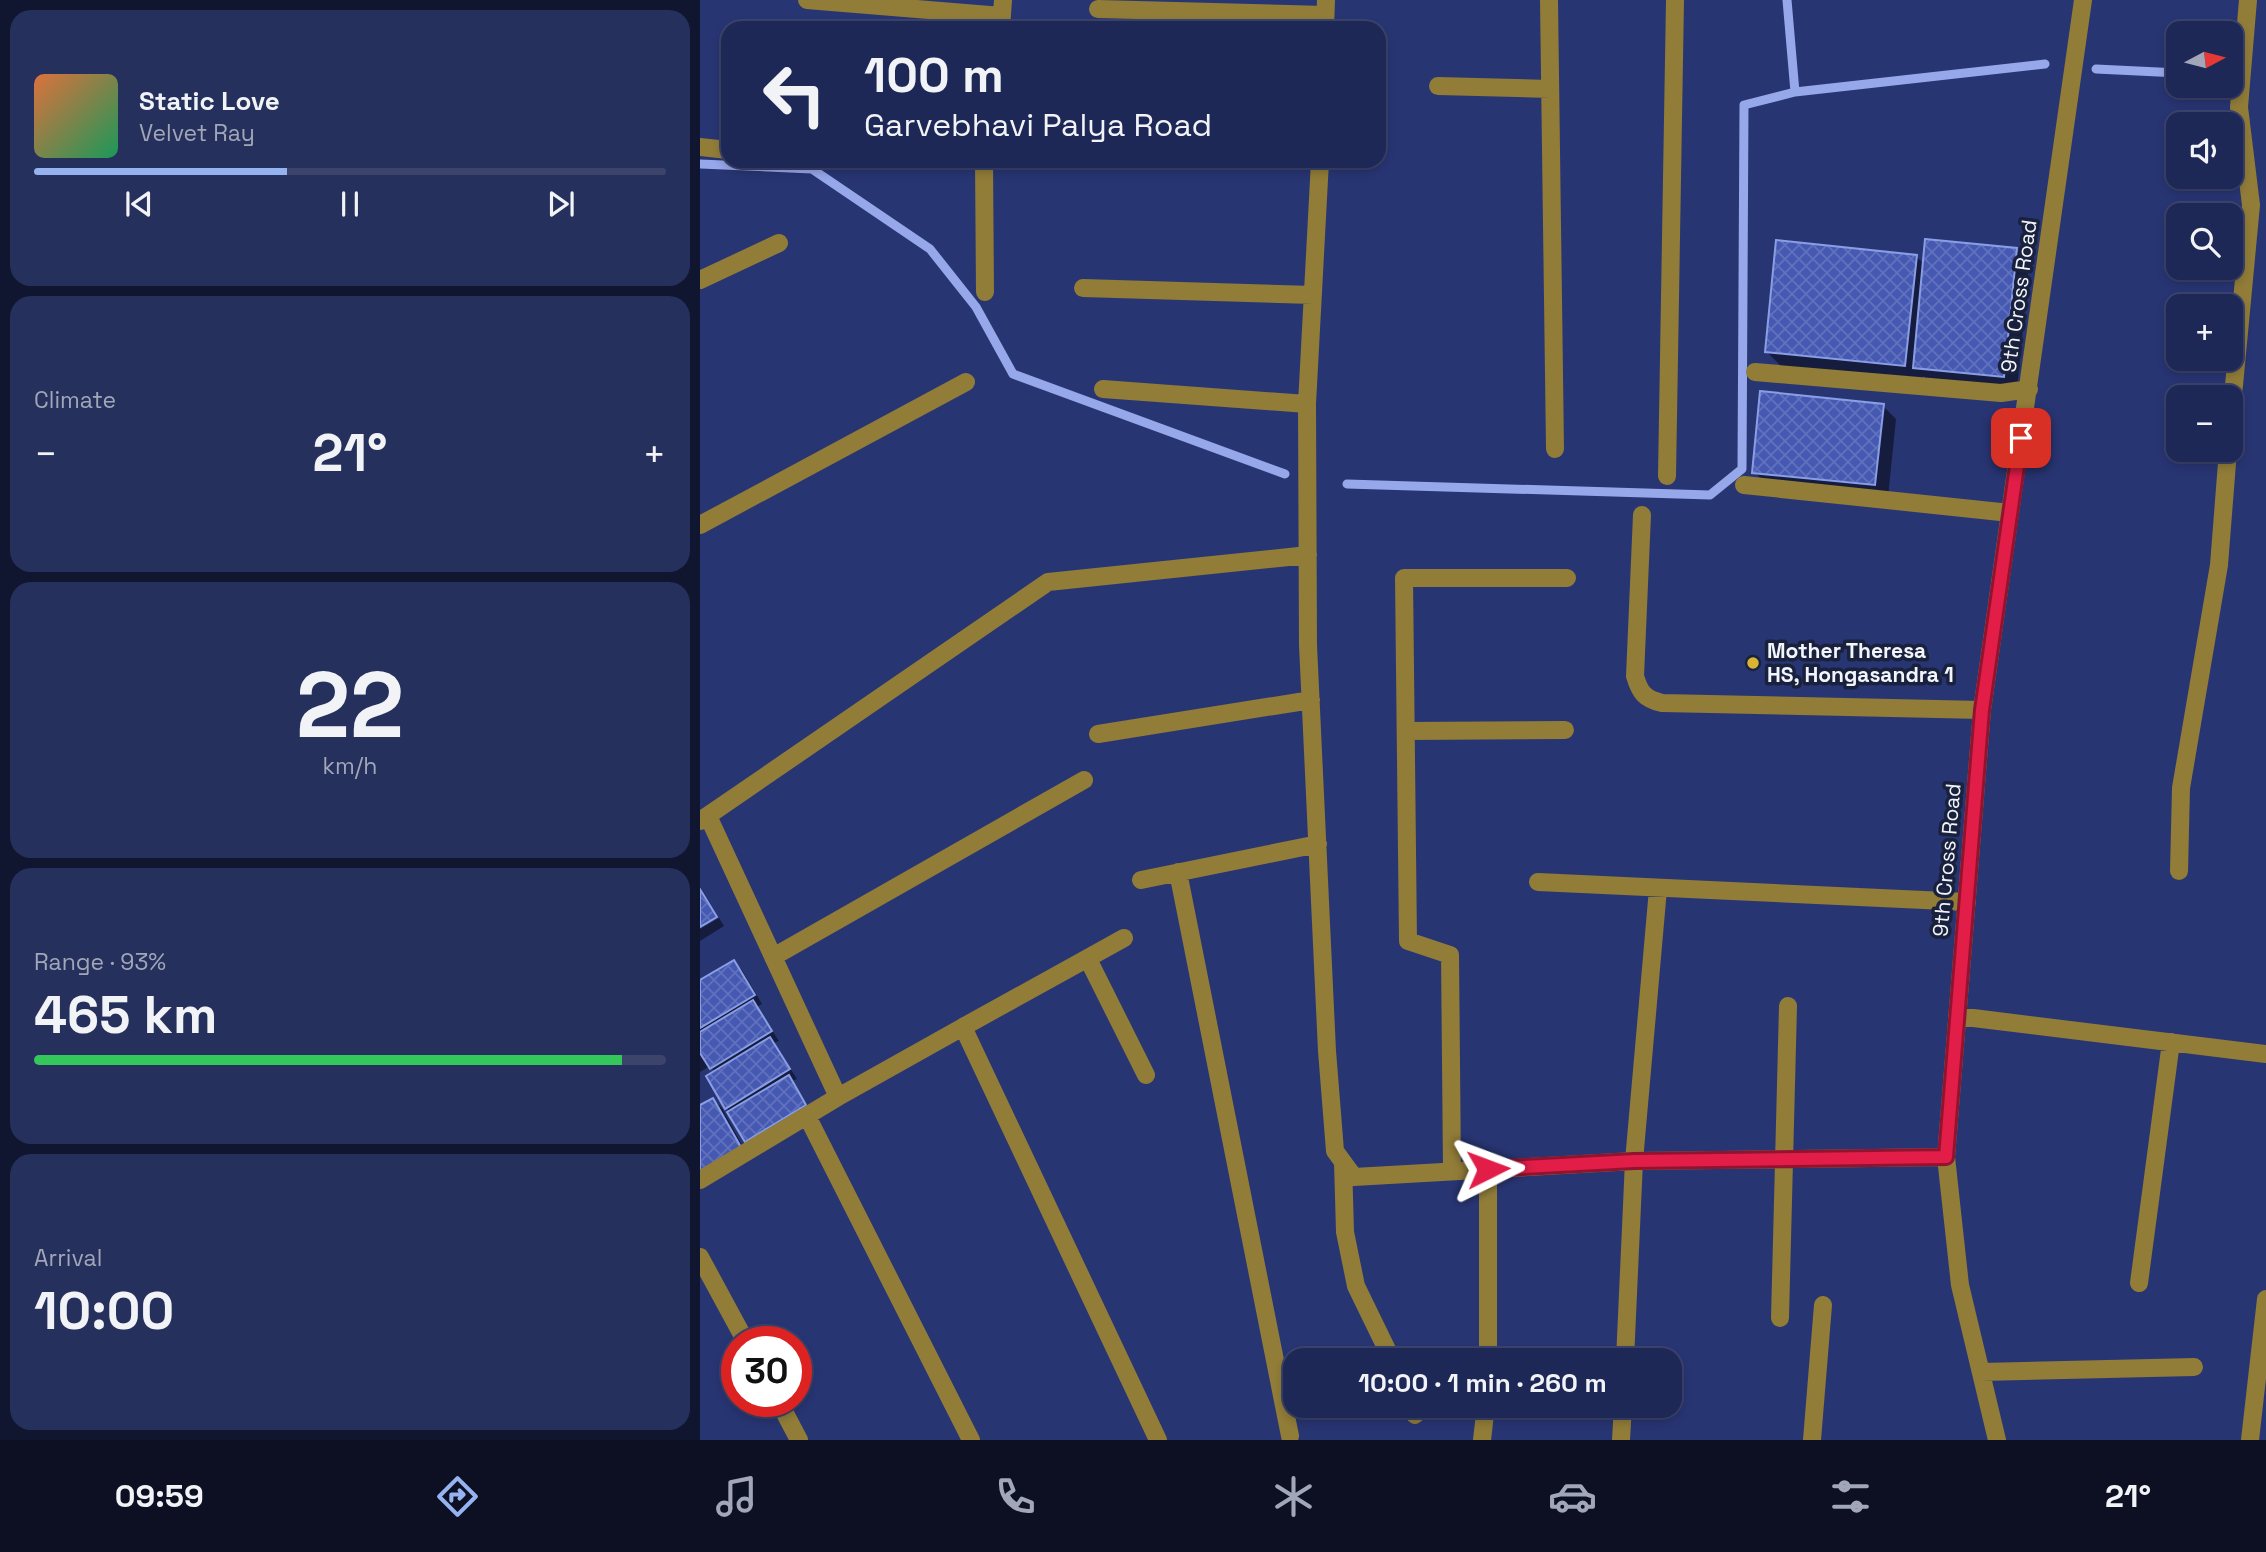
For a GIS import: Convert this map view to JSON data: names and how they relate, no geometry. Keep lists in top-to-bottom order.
{
  "streets": {
    "street": ["9th Cross Road"]
  },
  "places": ["Mother Theresa HS, Hongasandra 1"],
  "north": "right",
  "page": {
    "map_buttons": ["+", "−"],
    "turn": ["100 m", "Garvebhavi Palya Road"],
    "song": ["Static Love", "Velvet Ray"],
    "tile": [
      "Climate",
      ["22", "km/h"],
      ["Range · 93%", "465 km"],
      ["Arrival", "10:00"]
    ],
    "heat": ["−", "21°", "+"],
    "limit": "30",
    "trip": "10:00 · 1 min · 260 m",
    "tabs": ["09:59", "21°"]
  }
}
